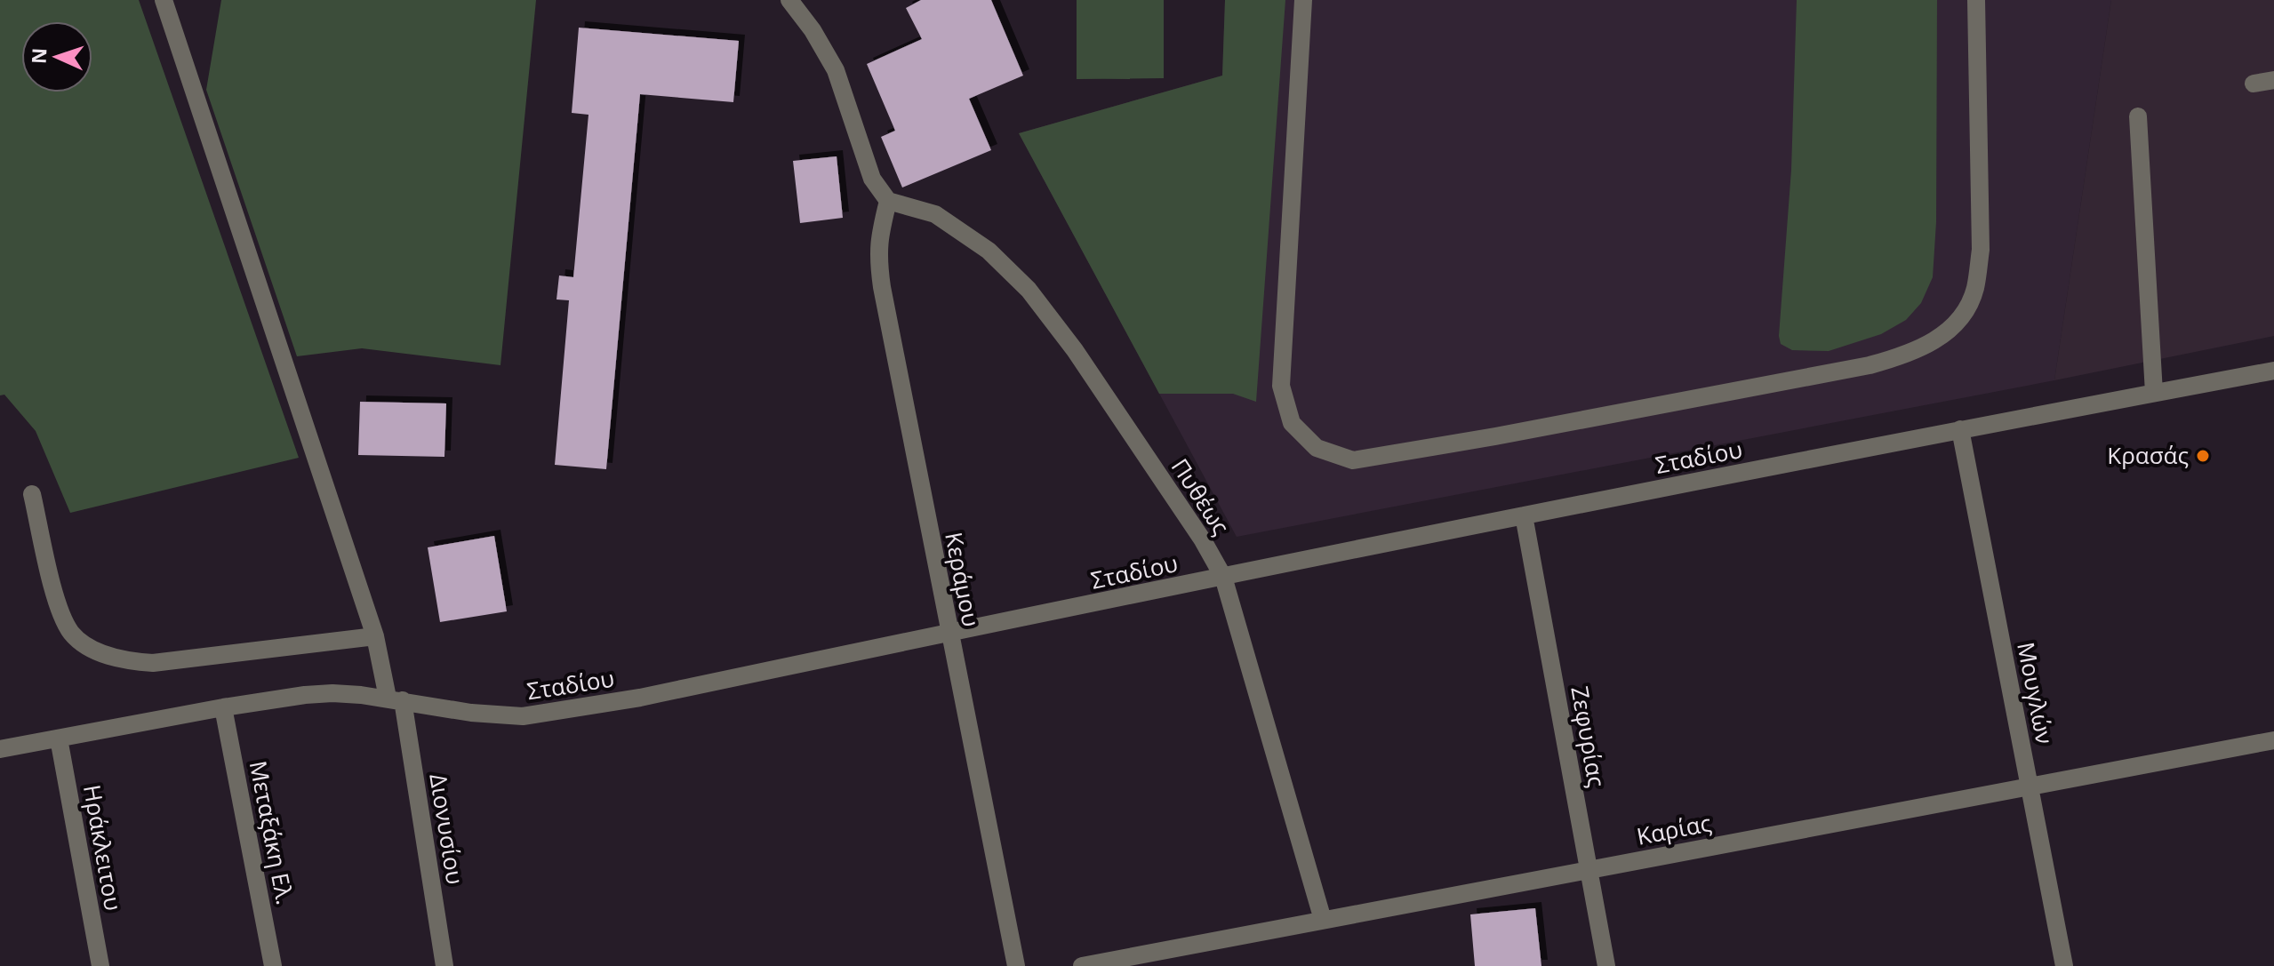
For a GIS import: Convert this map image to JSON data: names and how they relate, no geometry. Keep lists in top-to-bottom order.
{
  "streets": {
    "street": [
      "Σταδίου",
      "Πυθέως",
      "Κεράμου",
      "Μουγλών",
      "Ζεφυρίας",
      "Διονυσίου",
      "Καρίας",
      "Μεταξάκη Ελ.",
      "Ηράκλειτου"
    ]
  },
  "crossings": [
    ["Σταδίου", "Πυθέως"],
    ["Σταδίου", "Κεράμου"],
    ["Σταδίου", "Μουγλών"],
    ["Σταδίου", "Ζεφυρίας"],
    ["Σταδίου", "Διονυσίου"],
    ["Σταδίου", "Μεταξάκη Ελ."],
    ["Σταδίου", "Ηράκλειτου"],
    ["Πυθέως", "Κεράμου"],
    ["Πυθέως", "Καρίας"],
    ["Μουγλών", "Καρίας"],
    ["Ζεφυρίας", "Καρίας"]
  ],
  "places": ["Κρασάς"],
  "north": "left"
}
